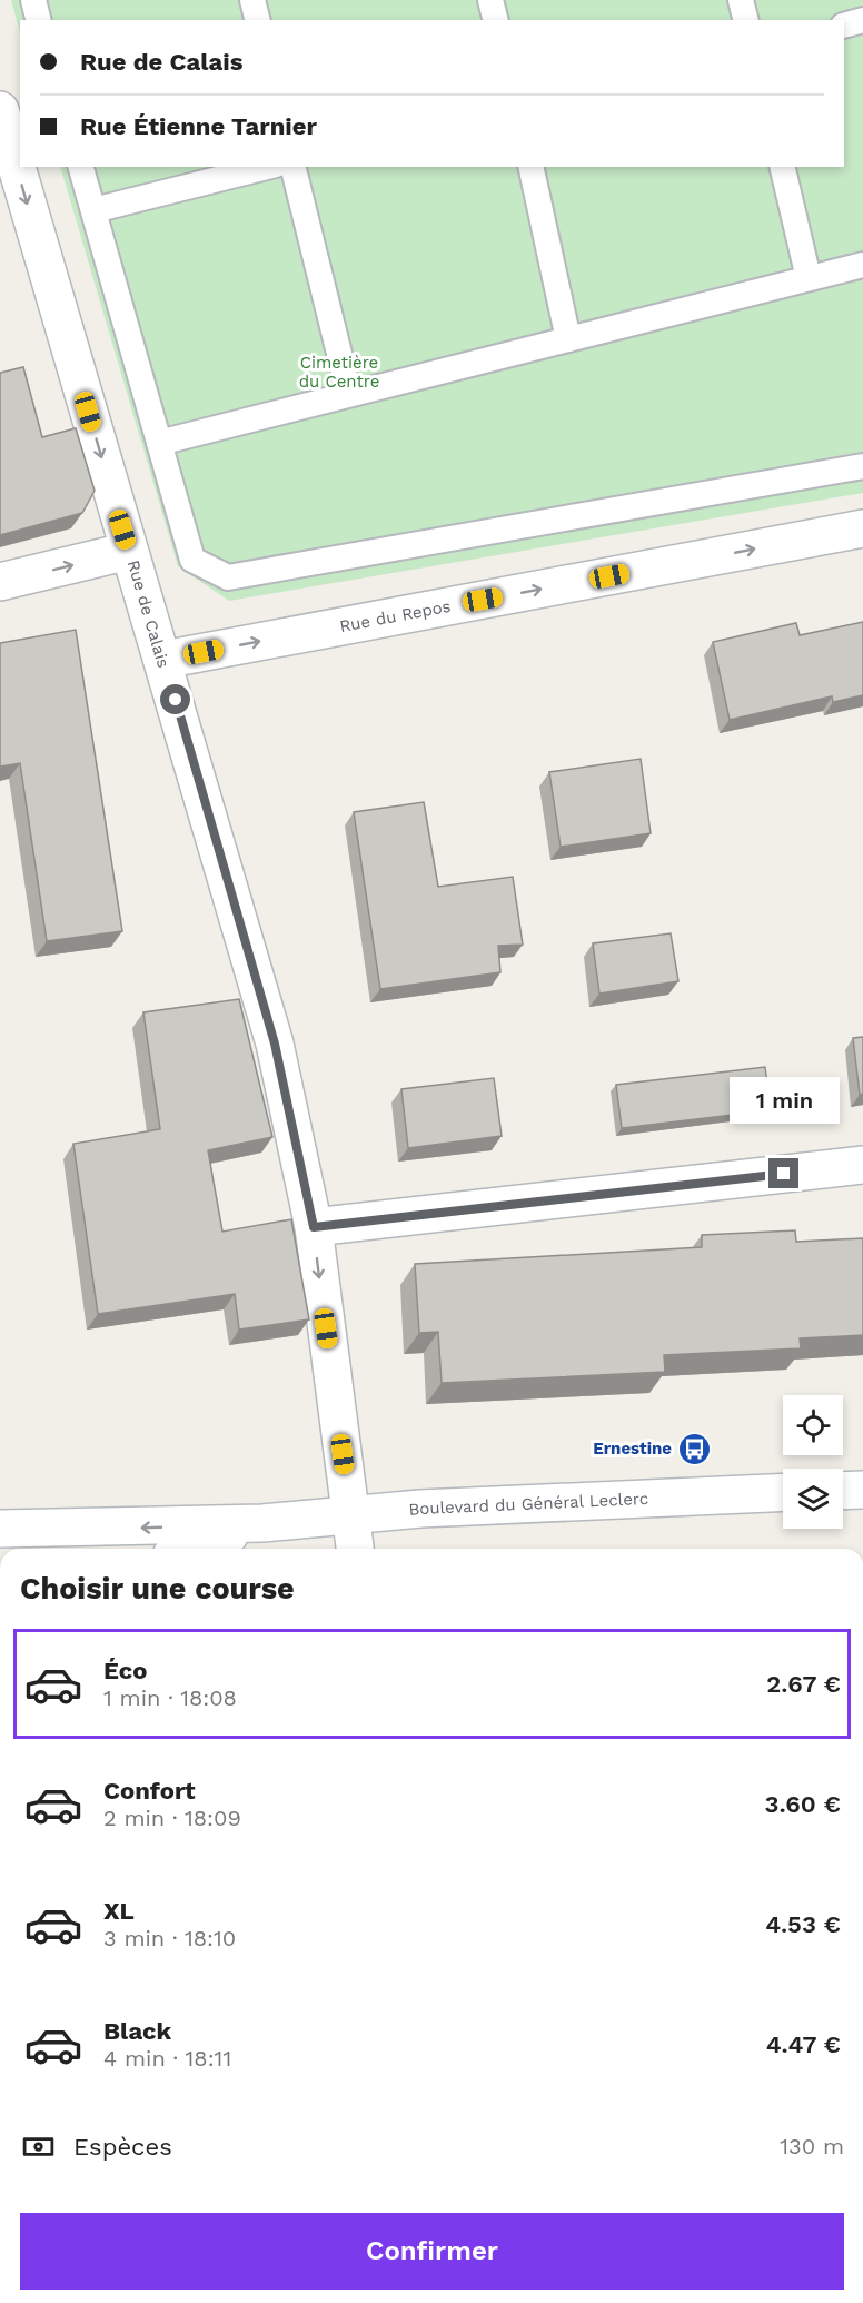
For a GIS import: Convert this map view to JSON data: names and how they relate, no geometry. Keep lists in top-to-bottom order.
{
  "streets": {
    "street": ["Rue de Calais", "Rue du Repos", "Boulevard du Général Leclerc"]
  },
  "crossings": [
    ["Rue de Calais", "Rue du Repos"],
    ["Rue de Calais", "Boulevard du Général Leclerc"]
  ],
  "one_way": ["Rue de Calais", "Rue du Repos"],
  "parks": ["Cimetière du Centre"],
  "places": {
    "bus stop": ["Ernestine"]
  },
  "page": {
    "banner": ["Rue de Calais", "Rue Étienne Tarnier"],
    "bubble": "1 min",
    "heading": "Choisir une course",
    "list": [
      {
        "name": "Éco",
        "note": "1 min · 18:08",
        "value": "2.67 €"
      },
      {
        "name": "Confort",
        "note": "2 min · 18:09",
        "value": "3.60 €"
      },
      {
        "name": "XL",
        "note": "3 min · 18:10",
        "value": "4.53 €"
      },
      {
        "name": "Black",
        "note": "4 min · 18:11",
        "value": "4.47 €"
      }
    ],
    "pay": ["Espèces", "130 m"],
    "buttons": "Confirmer"
  }
}
